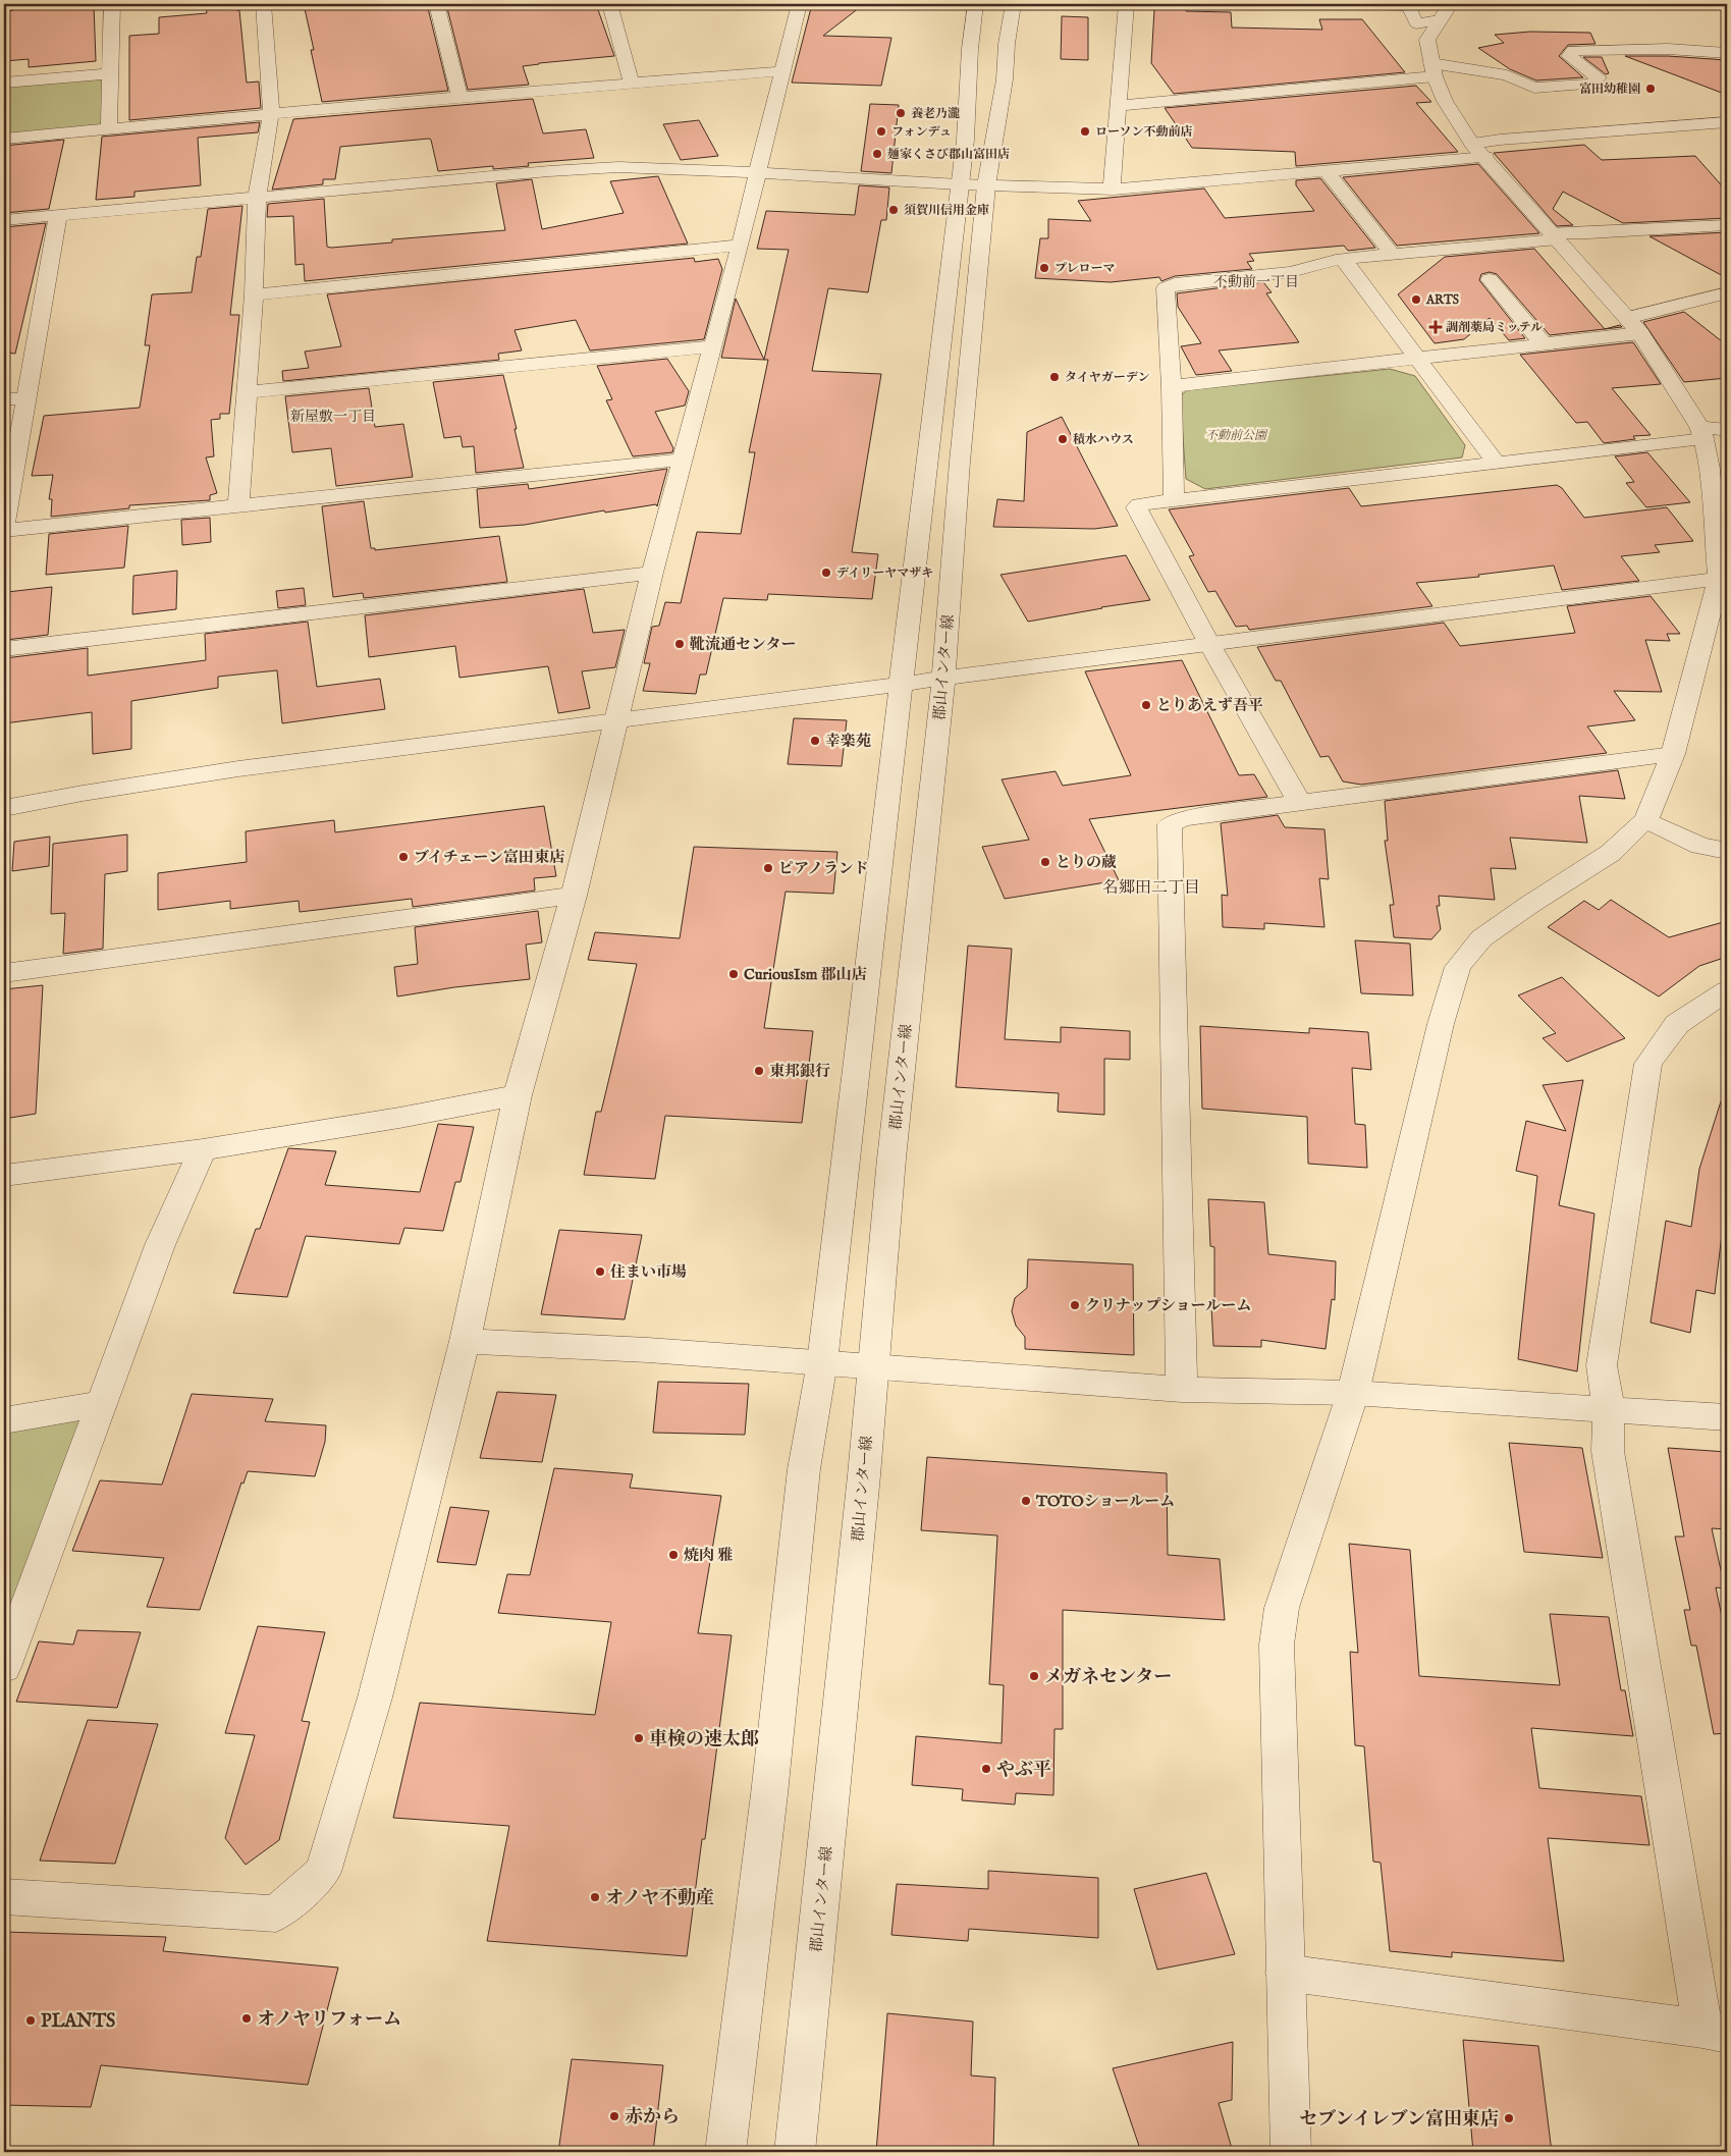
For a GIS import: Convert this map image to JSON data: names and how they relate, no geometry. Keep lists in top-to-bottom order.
{
  "streets": {
    "street": ["郡山インター線"]
  },
  "districts": ["不動前一丁目", "新屋敷一丁目", "名郷田二丁目"],
  "parks": ["不動前公園"],
  "places": {
    "other": [
      "富田幼稚園",
      "養老乃瀧",
      "フォンデュ",
      "ローソン不動前店",
      "麺家くさび郡山富田店",
      "須賀川信用金庫",
      "プレローマ",
      "ARTS",
      "タイヤガーデン",
      "積水ハウス",
      "デイリーヤマザキ",
      "靴流通センター",
      "とりあえず吾平",
      "幸楽苑",
      "ブイチェーン富田東店",
      "とりの蔵",
      "ピアノランド",
      "CuriousIsm 郡山店",
      "東邦銀行",
      "住まい市場",
      "クリナップショールーム",
      "TOTOショールーム",
      "焼肉 雅",
      "メガネセンター",
      "車検の速太郎",
      "やぶ平",
      "オノヤ不動産",
      "オノヤリフォーム",
      "PLANTS",
      "赤から",
      "セブンイレブン富田東店"
    ],
    "health": ["調剤薬局ミッテル"]
  }
}
